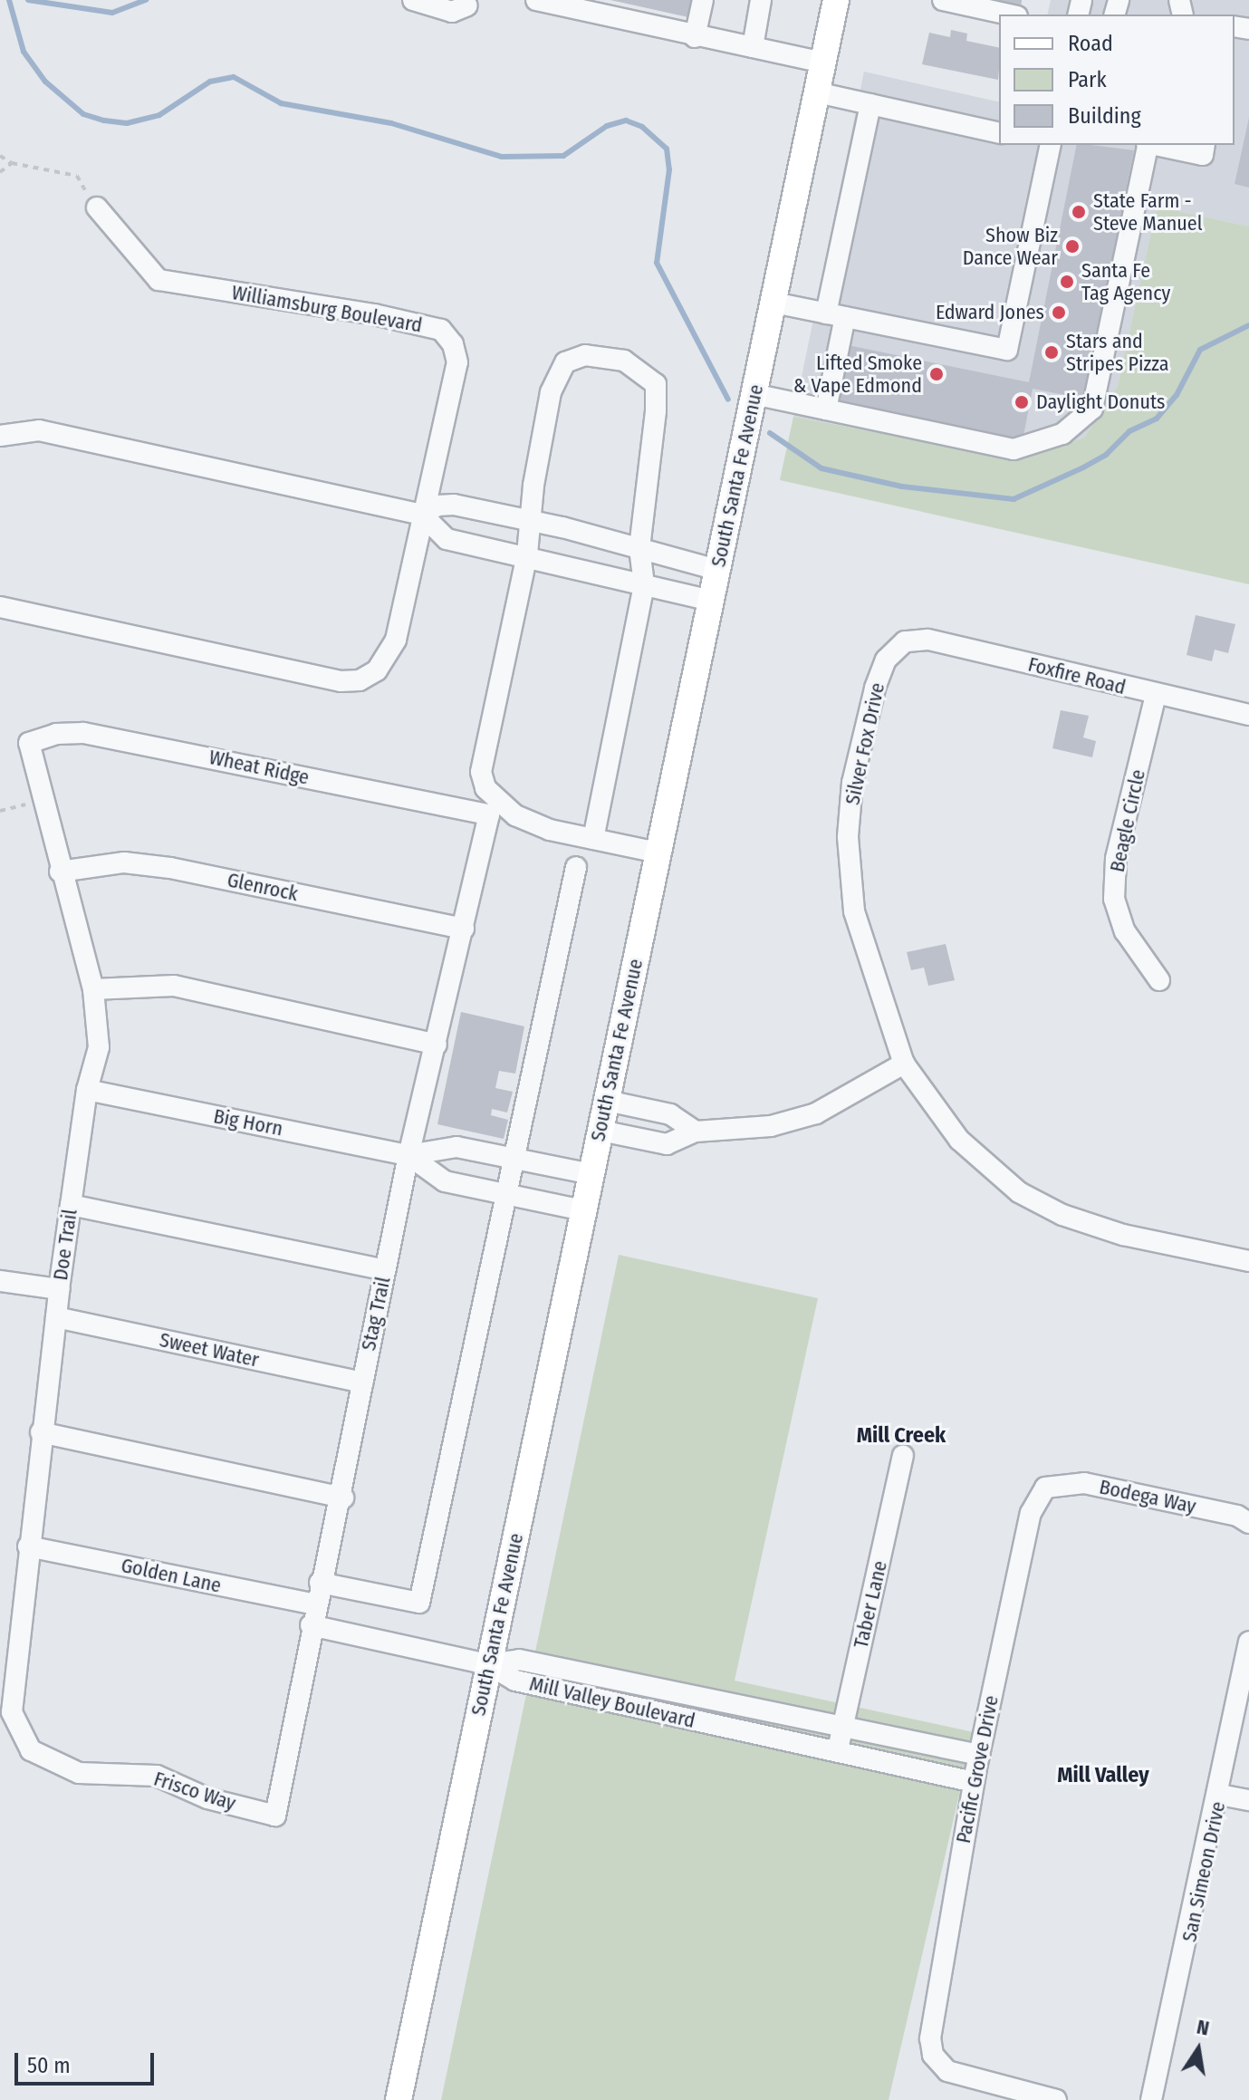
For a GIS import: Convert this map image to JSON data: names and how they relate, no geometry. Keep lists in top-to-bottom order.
{
  "streets": {
    "main road": ["South Santa Fe Avenue"],
    "street": [
      "Williamsburg Boulevard",
      "Foxfire Road",
      "Silver Fox Drive",
      "Wheat Ridge",
      "Beagle Circle",
      "Glenrock",
      "Big Horn",
      "Doe Trail",
      "Stag Trail",
      "Sweet Water",
      "Bodega Way",
      "Golden Lane",
      "Taber Lane",
      "Mill Valley Boulevard",
      "Pacific Grove Drive",
      "Frisco Way",
      "San Simeon Drive"
    ]
  },
  "crossings": [
    ["South Santa Fe Avenue", "Big Horn"],
    ["South Santa Fe Avenue", "Mill Valley Boulevard"],
    ["Foxfire Road", "Silver Fox Drive"],
    ["Foxfire Road", "Beagle Circle"],
    ["Wheat Ridge", "Doe Trail"],
    ["Wheat Ridge", "Stag Trail"],
    ["Glenrock", "Doe Trail"],
    ["Glenrock", "Stag Trail"],
    ["Big Horn", "Doe Trail"],
    ["Big Horn", "Stag Trail"],
    ["Doe Trail", "Sweet Water"],
    ["Doe Trail", "Golden Lane"],
    ["Doe Trail", "Frisco Way"],
    ["Stag Trail", "Sweet Water"],
    ["Stag Trail", "Golden Lane"],
    ["Stag Trail", "Frisco Way"],
    ["Bodega Way", "Pacific Grove Drive"],
    ["Taber Lane", "Mill Valley Boulevard"],
    ["Mill Valley Boulevard", "Pacific Grove Drive"]
  ],
  "districts": ["Mill Creek", "Mill Valley"],
  "places": [
    "State Farm - Steve Manuel",
    "Show Biz Dance Wear",
    "Santa Fe Tag Agency",
    "Edward Jones",
    "Stars and Stripes Pizza",
    "Lifted Smoke & Vape Edmond",
    "Daylight Donuts"
  ],
  "legend": ["Road", "Park", "Building"],
  "scale_bar": "50 m",
  "north": "top"
}
